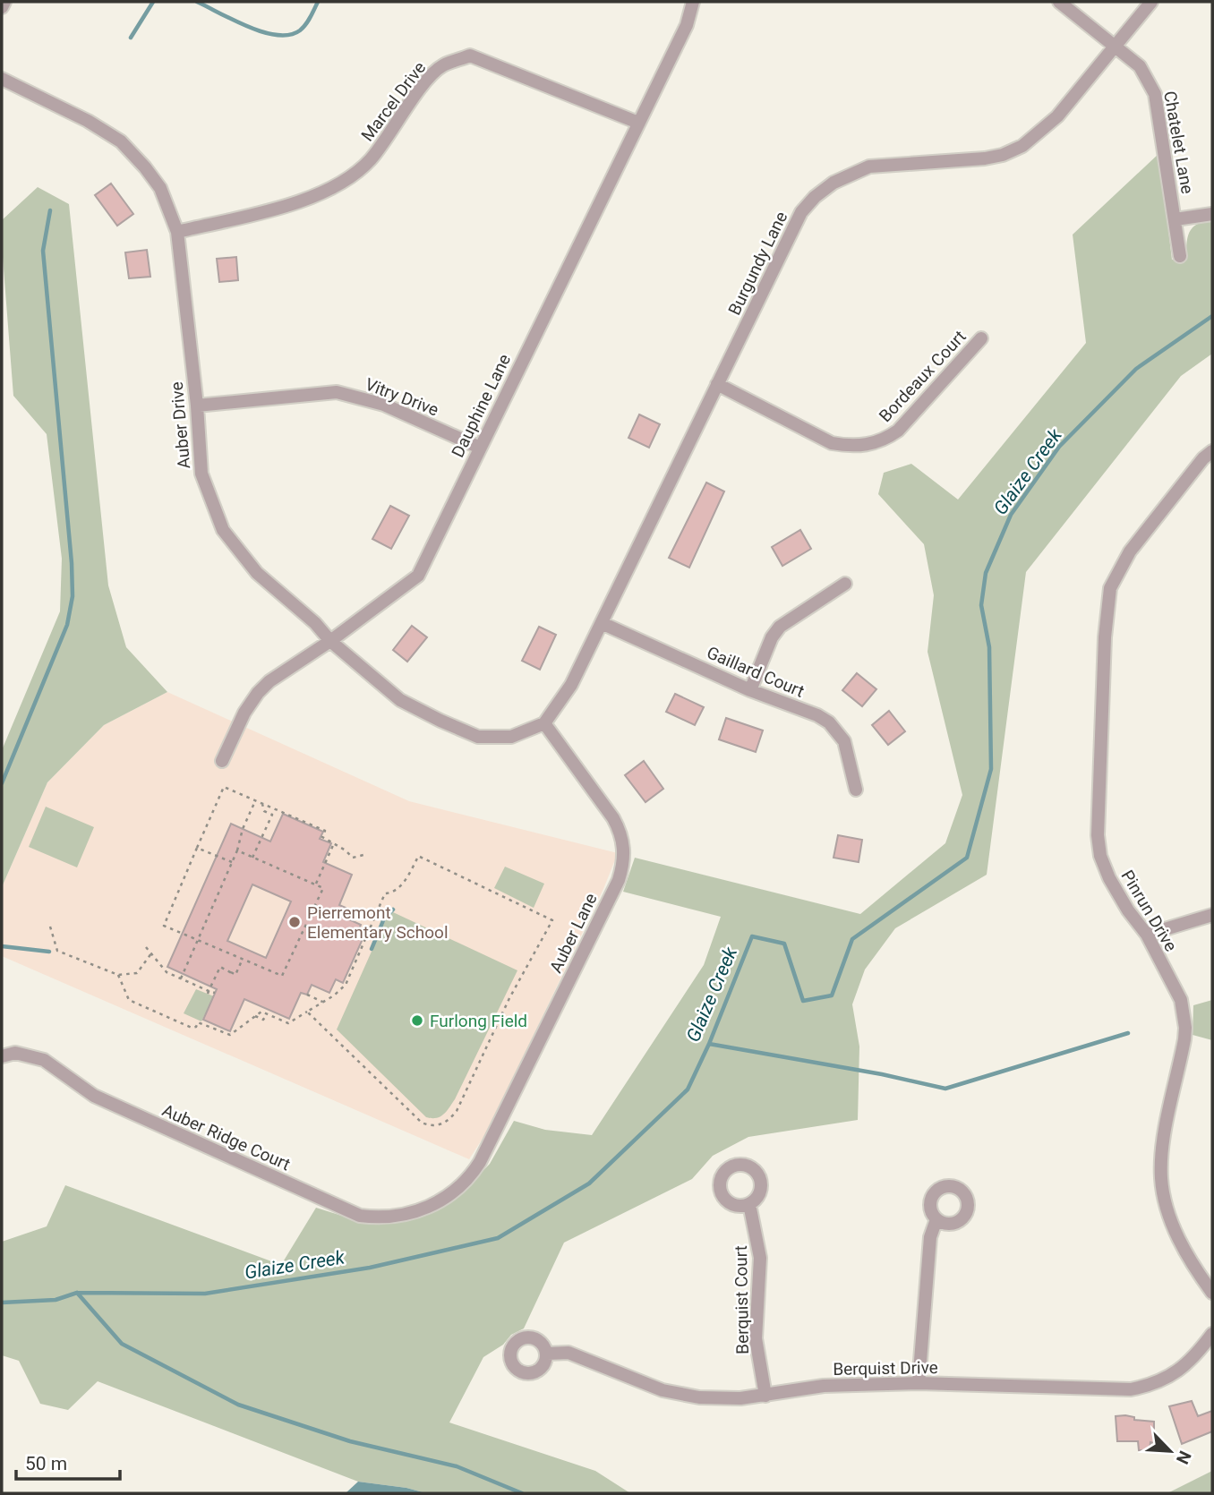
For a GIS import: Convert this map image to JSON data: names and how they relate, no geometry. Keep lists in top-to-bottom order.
{
  "streets": {
    "street": [
      "Marcel Drive",
      "Chatelet Lane",
      "Burgundy Lane",
      "Bordeaux Court",
      "Vitry Drive",
      "Dauphine Lane",
      "Auber Drive",
      "Gaillard Court",
      "Pinrun Drive",
      "Auber Lane",
      "Auber Ridge Court",
      "Berquist Court",
      "Berquist Drive"
    ]
  },
  "crossings": [
    ["Marcel Drive", "Dauphine Lane"],
    ["Marcel Drive", "Auber Drive"],
    ["Chatelet Lane", "Burgundy Lane"],
    ["Burgundy Lane", "Bordeaux Court"],
    ["Burgundy Lane", "Auber Drive"],
    ["Burgundy Lane", "Gaillard Court"],
    ["Burgundy Lane", "Auber Lane"],
    ["Vitry Drive", "Dauphine Lane"],
    ["Vitry Drive", "Auber Drive"],
    ["Dauphine Lane", "Auber Drive"],
    ["Auber Drive", "Auber Lane"],
    ["Auber Lane", "Auber Ridge Court"],
    ["Berquist Court", "Berquist Drive"]
  ],
  "water": ["Glaize Creek"],
  "places": ["Pierremont Elementary School", "Furlong Field"],
  "scale_bar": "50 m",
  "north": "bottom right"
}
